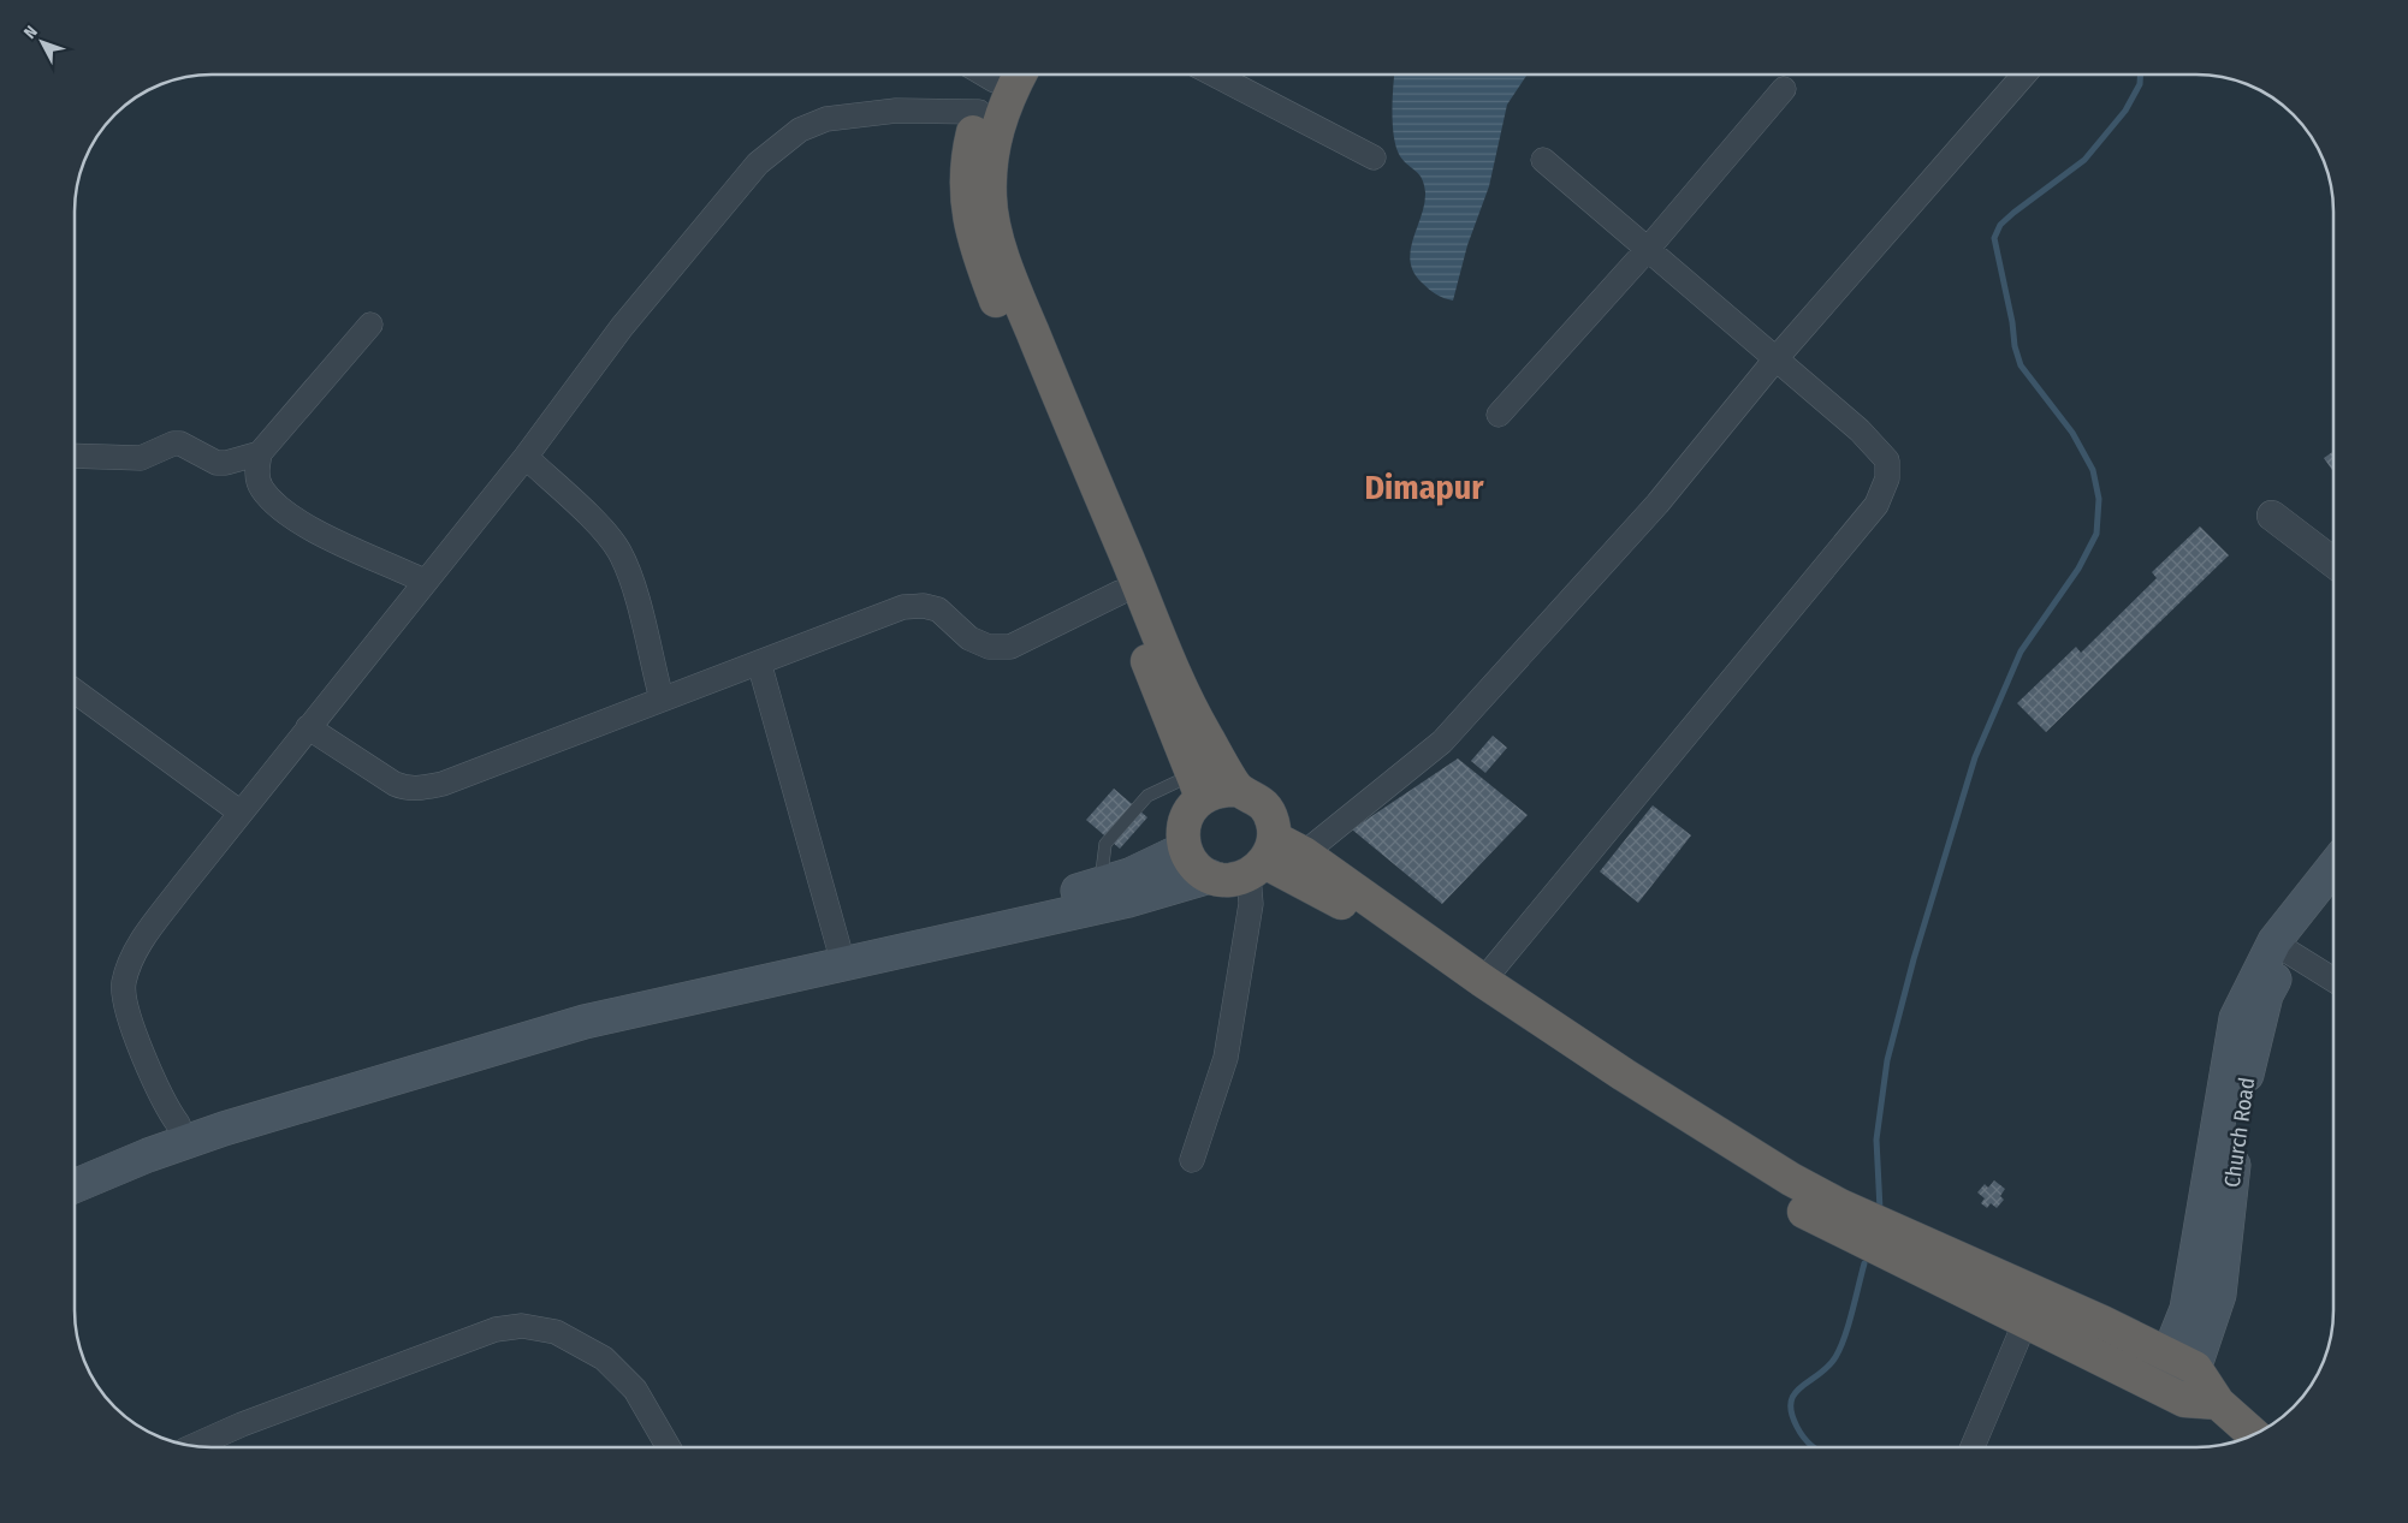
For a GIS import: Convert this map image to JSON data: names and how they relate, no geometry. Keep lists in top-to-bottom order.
{
  "streets": {
    "main road": ["Church Road"]
  },
  "districts": ["Dimapur"],
  "north": "top left"
}
